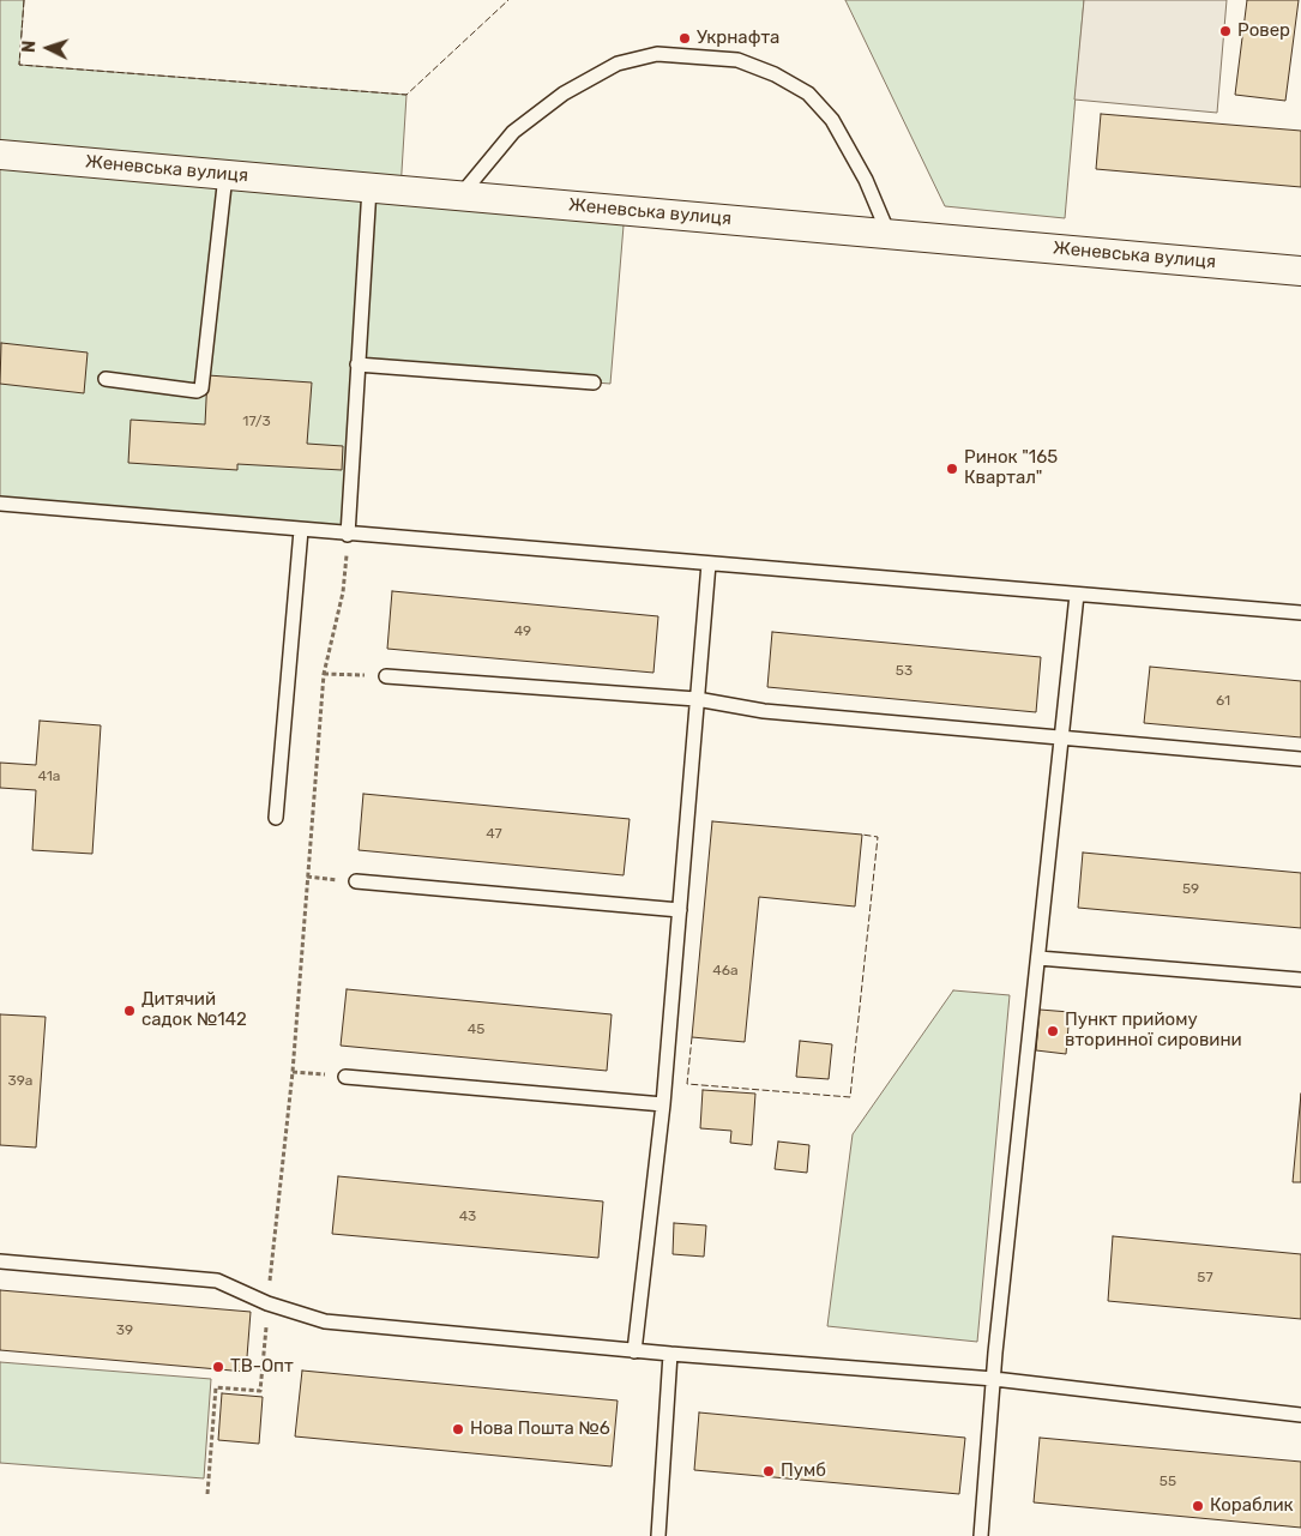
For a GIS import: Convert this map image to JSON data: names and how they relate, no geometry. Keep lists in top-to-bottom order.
{
  "streets": {
    "street": ["Женевська вулиця"]
  },
  "places": [
    "Ровер",
    "Укрнафта",
    "Ринок \"165 Квартал\"",
    "Дитячий садок №142",
    "Пункт прийому вторинної сировини",
    "ТВ-Опт",
    "Нова Пошта №6",
    "Пумб",
    "Кораблик"
  ],
  "house_numbers": [
    "17/3",
    "49",
    "53",
    "61",
    "41а",
    "47",
    "59",
    "46а",
    "45",
    "39а",
    "43",
    "57",
    "39",
    "55"
  ],
  "north": "left"
}
